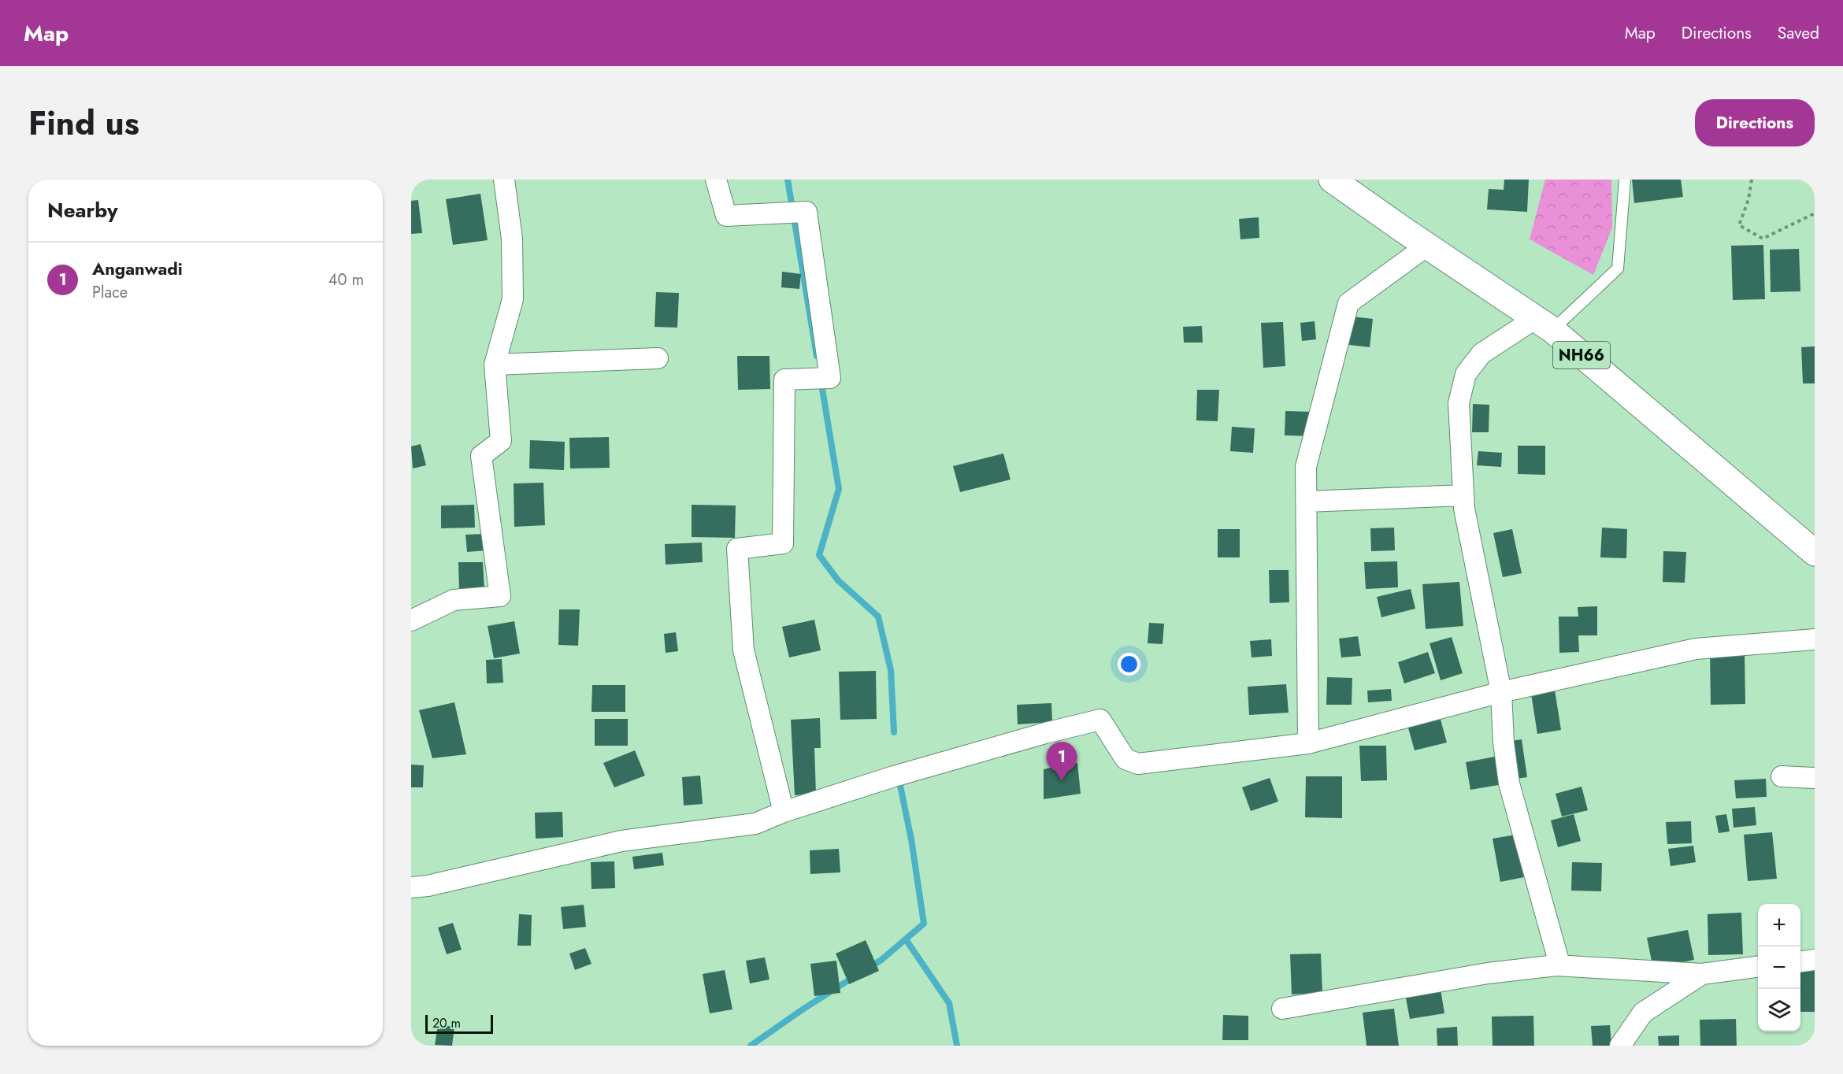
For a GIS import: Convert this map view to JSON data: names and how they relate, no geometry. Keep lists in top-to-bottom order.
{
  "streets": {
    "highway": ["NH66"]
  },
  "scale_bar": "20 m",
  "page": {
    "header": "Map",
    "nav": ["Map", "Directions", "Saved"],
    "title": "Find us",
    "buttons": "Directions",
    "heading": "Nearby",
    "list": [
      {
        "mark": "1",
        "name": "Anganwadi",
        "note": "Place",
        "value": "40 m"
      }
    ],
    "pins": "1",
    "map_buttons": ["+", "−"],
    "scale": "20 m"
  }
}
